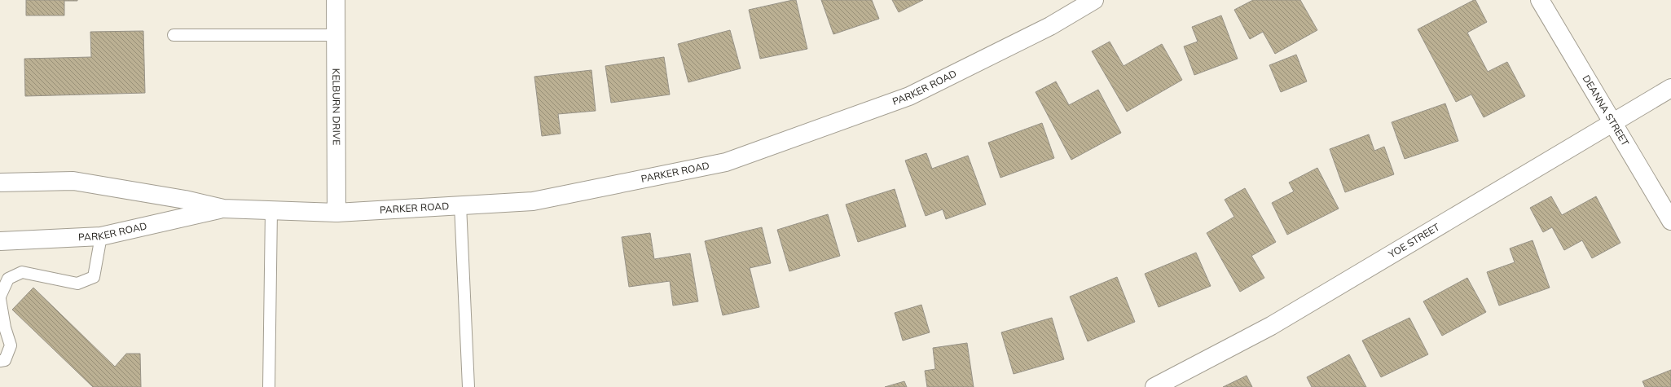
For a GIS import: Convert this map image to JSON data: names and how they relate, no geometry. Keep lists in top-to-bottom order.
{
  "streets": {
    "street": [
      "PARKER ROAD",
      "KELBURN DRIVE",
      "DEANNA STREET",
      "YOE STREET"
    ]
  },
  "crossings": [
    ["PARKER ROAD", "KELBURN DRIVE"],
    ["DEANNA STREET", "YOE STREET"]
  ]
}
